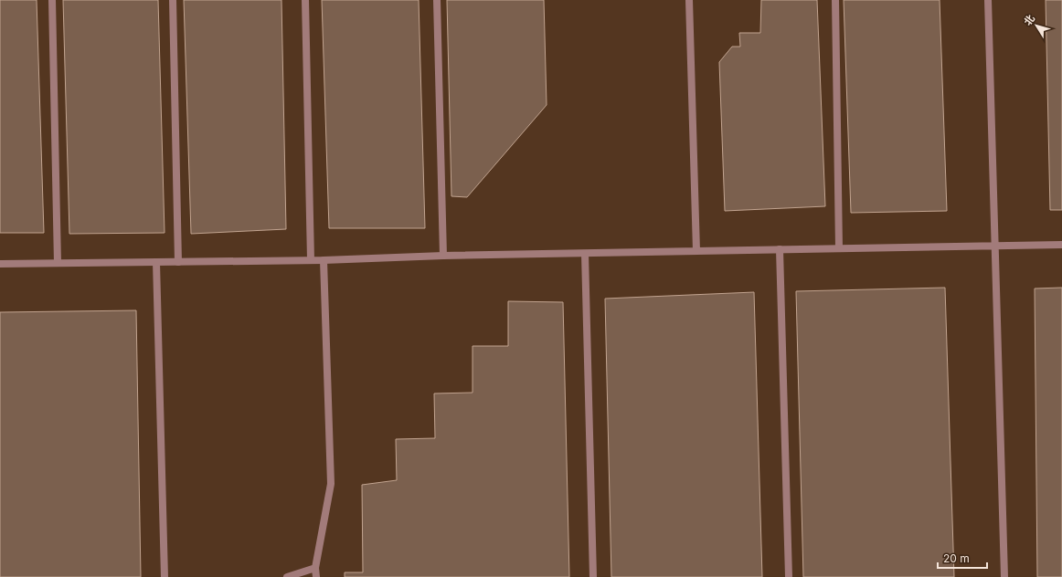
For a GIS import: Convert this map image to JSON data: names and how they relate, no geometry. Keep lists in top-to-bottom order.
{
  "scale_bar": "20 m",
  "north": "top left"
}
